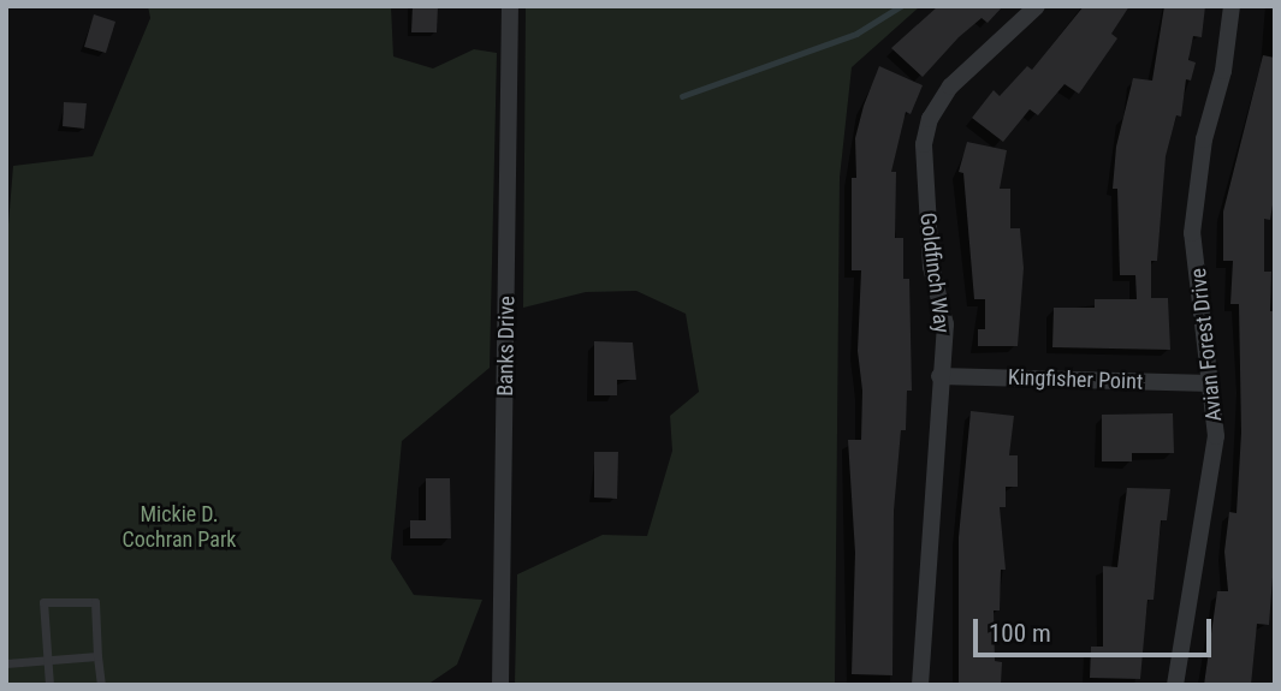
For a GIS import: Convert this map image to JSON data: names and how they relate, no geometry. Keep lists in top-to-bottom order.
{
  "streets": {
    "street": [
      "Goldfinch Way",
      "Avian Forest Drive",
      "Banks Drive",
      "Kingfisher Point"
    ]
  },
  "crossings": [
    ["Goldfinch Way", "Kingfisher Point"],
    ["Avian Forest Drive", "Kingfisher Point"]
  ],
  "parks": ["Mickie D. Cochran Park"],
  "scale_bar": "100 m"
}
